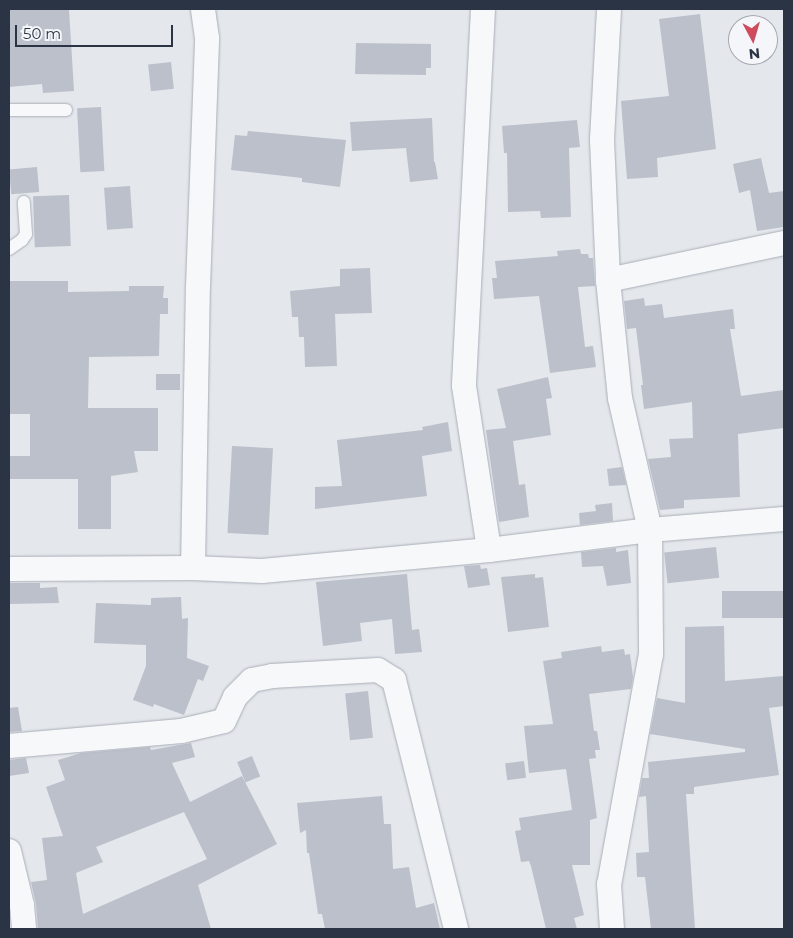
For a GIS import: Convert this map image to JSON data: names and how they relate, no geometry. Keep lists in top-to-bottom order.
{
  "scale_bar": "50 m",
  "north": "bottom"
}
